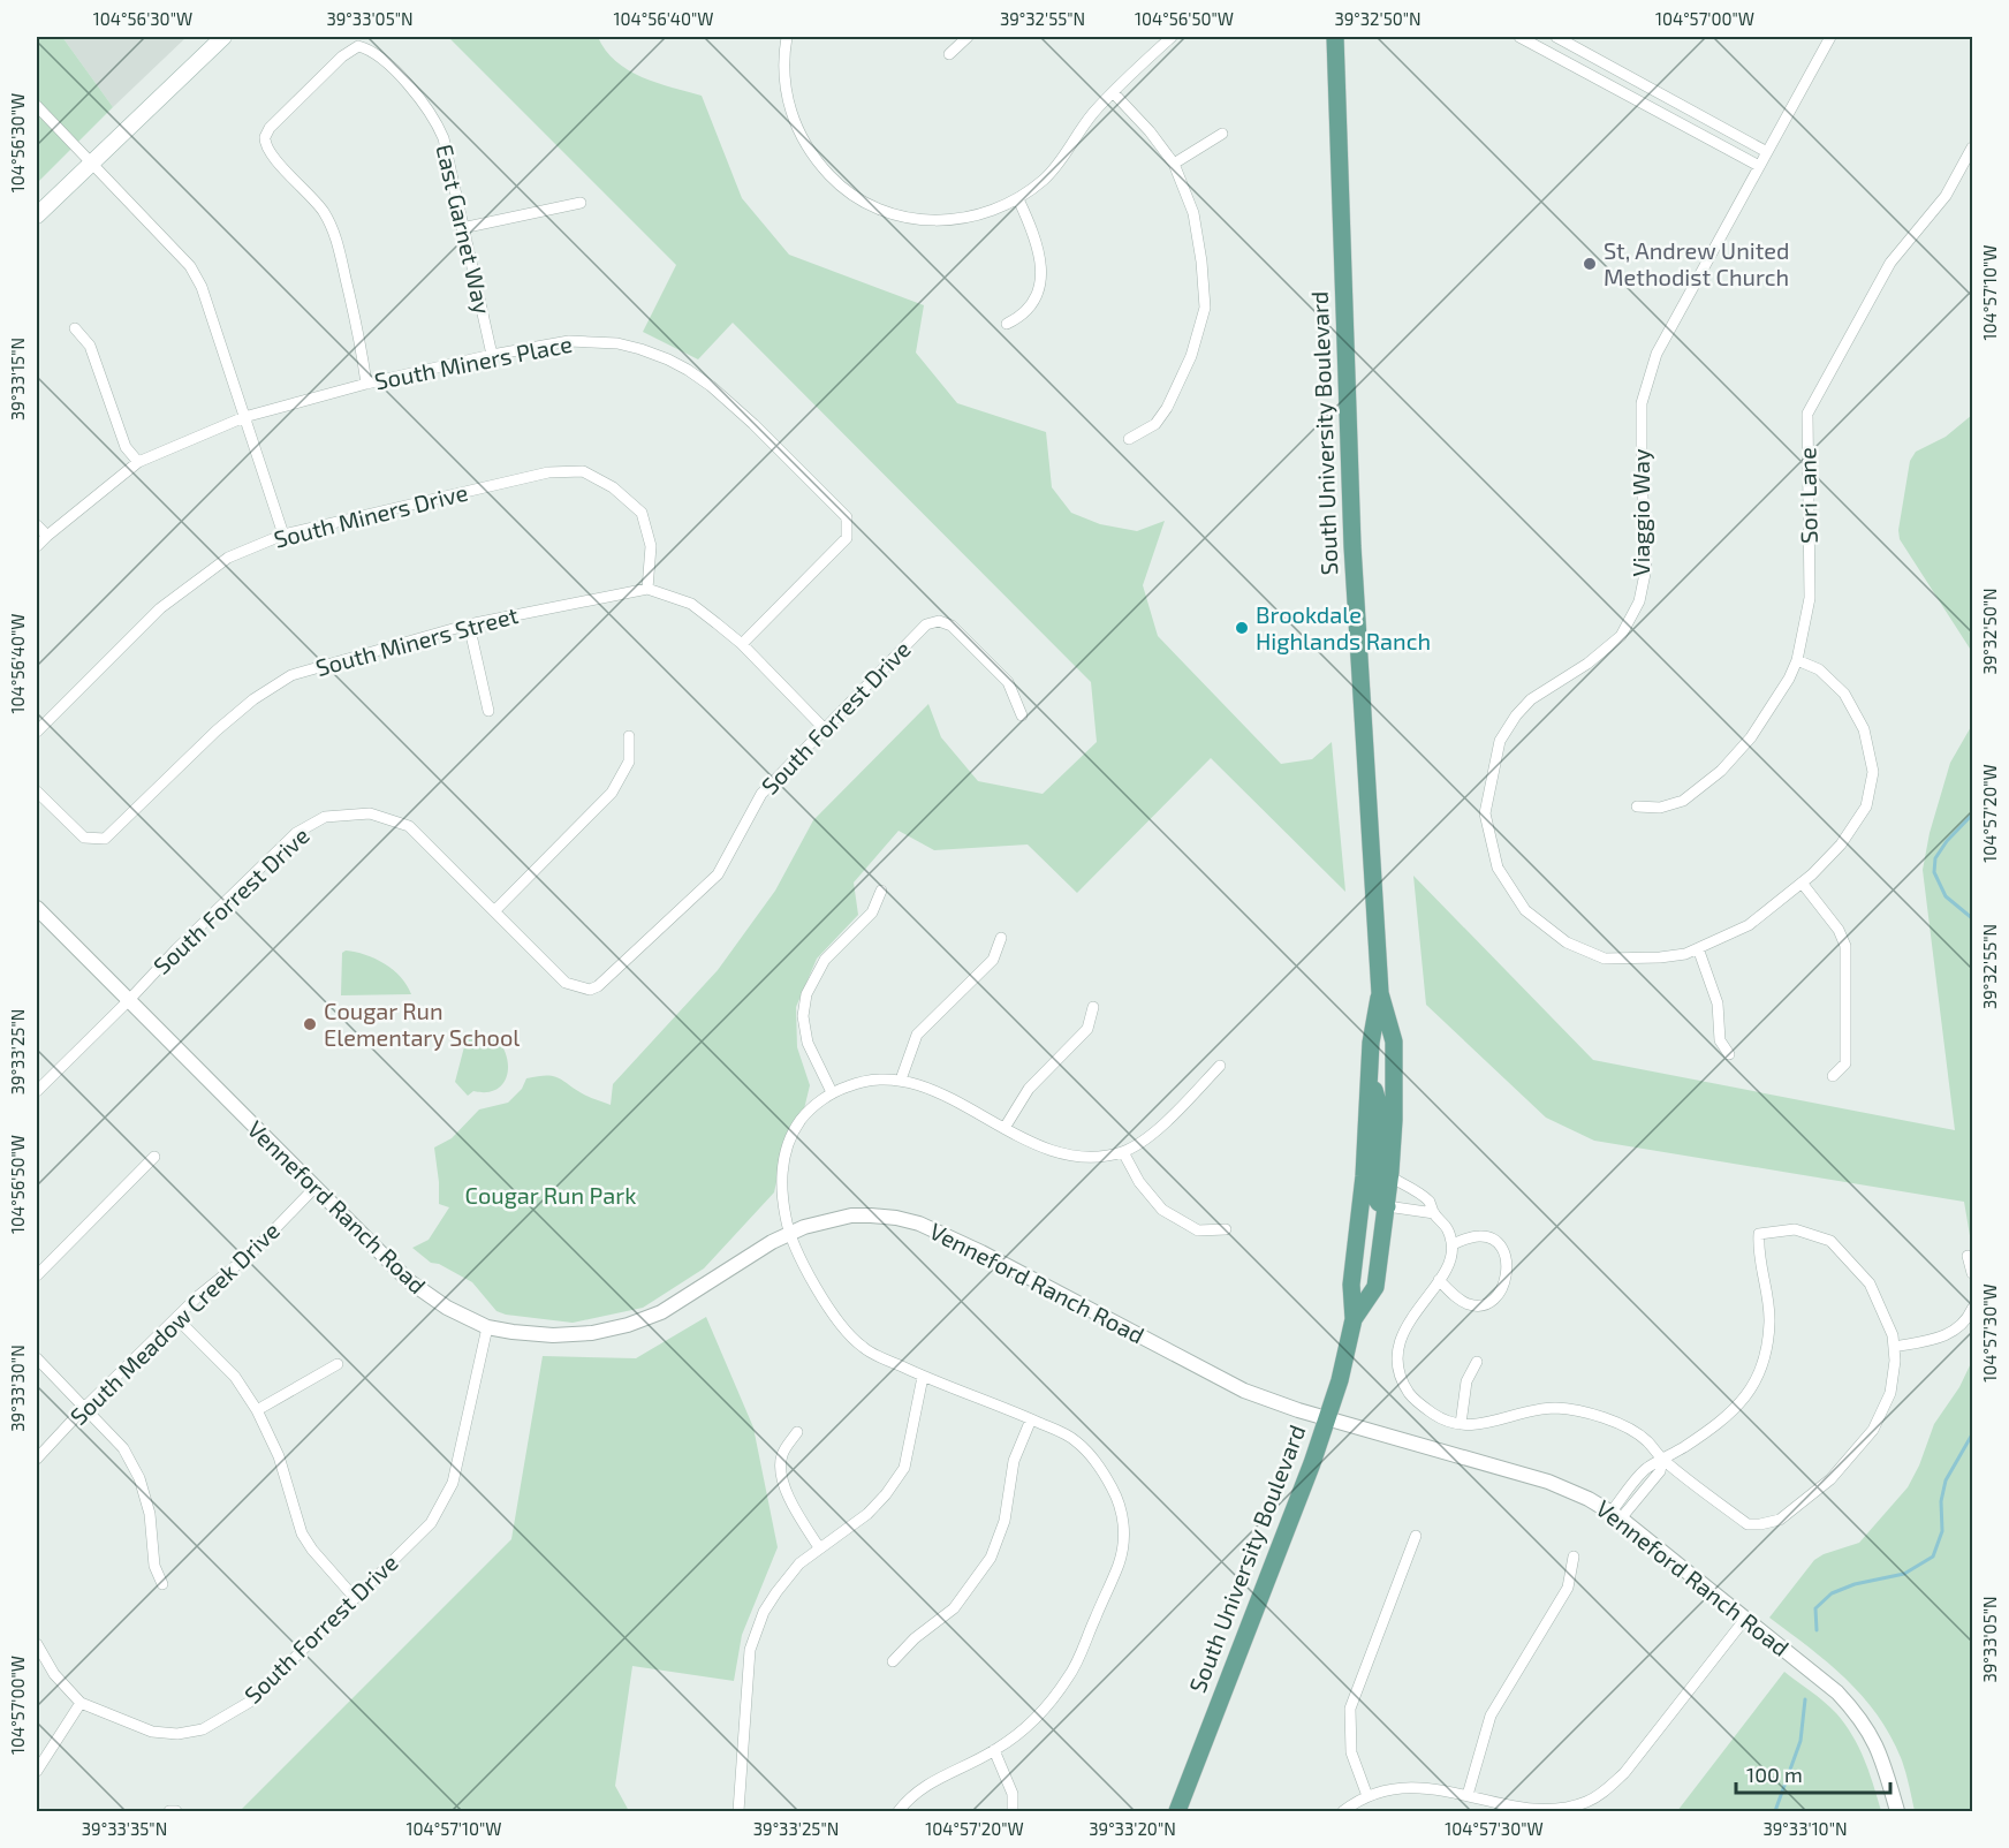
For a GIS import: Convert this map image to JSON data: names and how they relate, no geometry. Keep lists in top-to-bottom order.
{
  "streets": {
    "main road": ["South University Boulevard"],
    "street": [
      "East Garnet Way",
      "South Miners Place",
      "Sori Lane",
      "Viaggio Way",
      "South Miners Drive",
      "South Miners Street",
      "South Forrest Drive",
      "Venneford Ranch Road",
      "South Meadow Creek Drive"
    ]
  },
  "crossings": [
    ["East Garnet Way", "South Miners Place"],
    ["South Miners Place", "South Miners Street"],
    ["South University Boulevard", "Venneford Ranch Road"],
    ["Sori Lane", "Viaggio Way"],
    ["South Miners Drive", "South Miners Street"],
    ["South Miners Street", "South Forrest Drive"],
    ["South Forrest Drive", "Venneford Ranch Road"],
    ["Venneford Ranch Road", "South Meadow Creek Drive"]
  ],
  "parks": ["Cougar Run Park"],
  "places": ["St, Andrew United Methodist Church", "Brookdale Highlands Ranch", "Cougar Run Elementary School"],
  "scale_bar": "100 m",
  "coordinates": [
    "104°56'30\"W",
    "39°33'05\"N",
    "104°56'40\"W",
    "39°32'55\"N",
    "104°56'50\"W",
    "39°32'50\"N",
    "104°57'00\"W",
    "104°57'10\"W",
    "39°33'15\"N",
    "104°57'20\"W",
    "39°33'25\"N",
    "104°57'30\"W",
    "39°33'30\"N",
    "39°33'35\"N",
    "39°33'20\"N",
    "39°33'10\"N"
  ]
}
